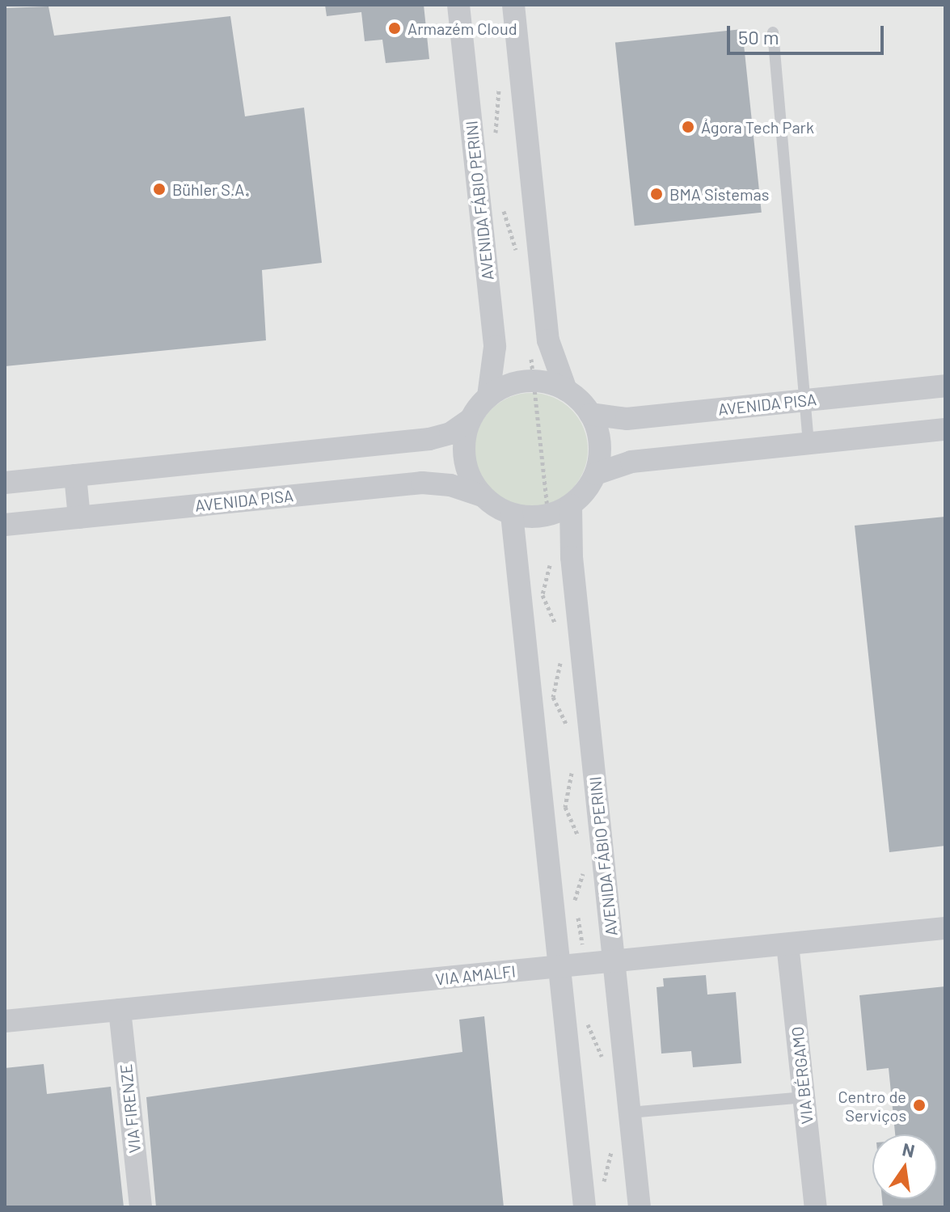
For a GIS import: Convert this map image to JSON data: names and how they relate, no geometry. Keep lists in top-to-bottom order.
{
  "streets": {
    "street": [
      "AVENIDA FÁBIO PERINI",
      "AVENIDA PISA",
      "VIA AMALFI",
      "VIA BÉRGAMO",
      "VIA FIRENZE"
    ]
  },
  "crossings": [
    ["AVENIDA FÁBIO PERINI", "AVENIDA PISA"],
    ["AVENIDA FÁBIO PERINI", "VIA AMALFI"],
    ["VIA AMALFI", "VIA BÉRGAMO"],
    ["VIA AMALFI", "VIA FIRENZE"]
  ],
  "places": [
    "Armazém Cloud",
    "Ágora Tech Park",
    "Bühler S.A.",
    "BMA Sistemas",
    "Centro de Serviços"
  ],
  "scale_bar": "50 m",
  "north": "top"
}
